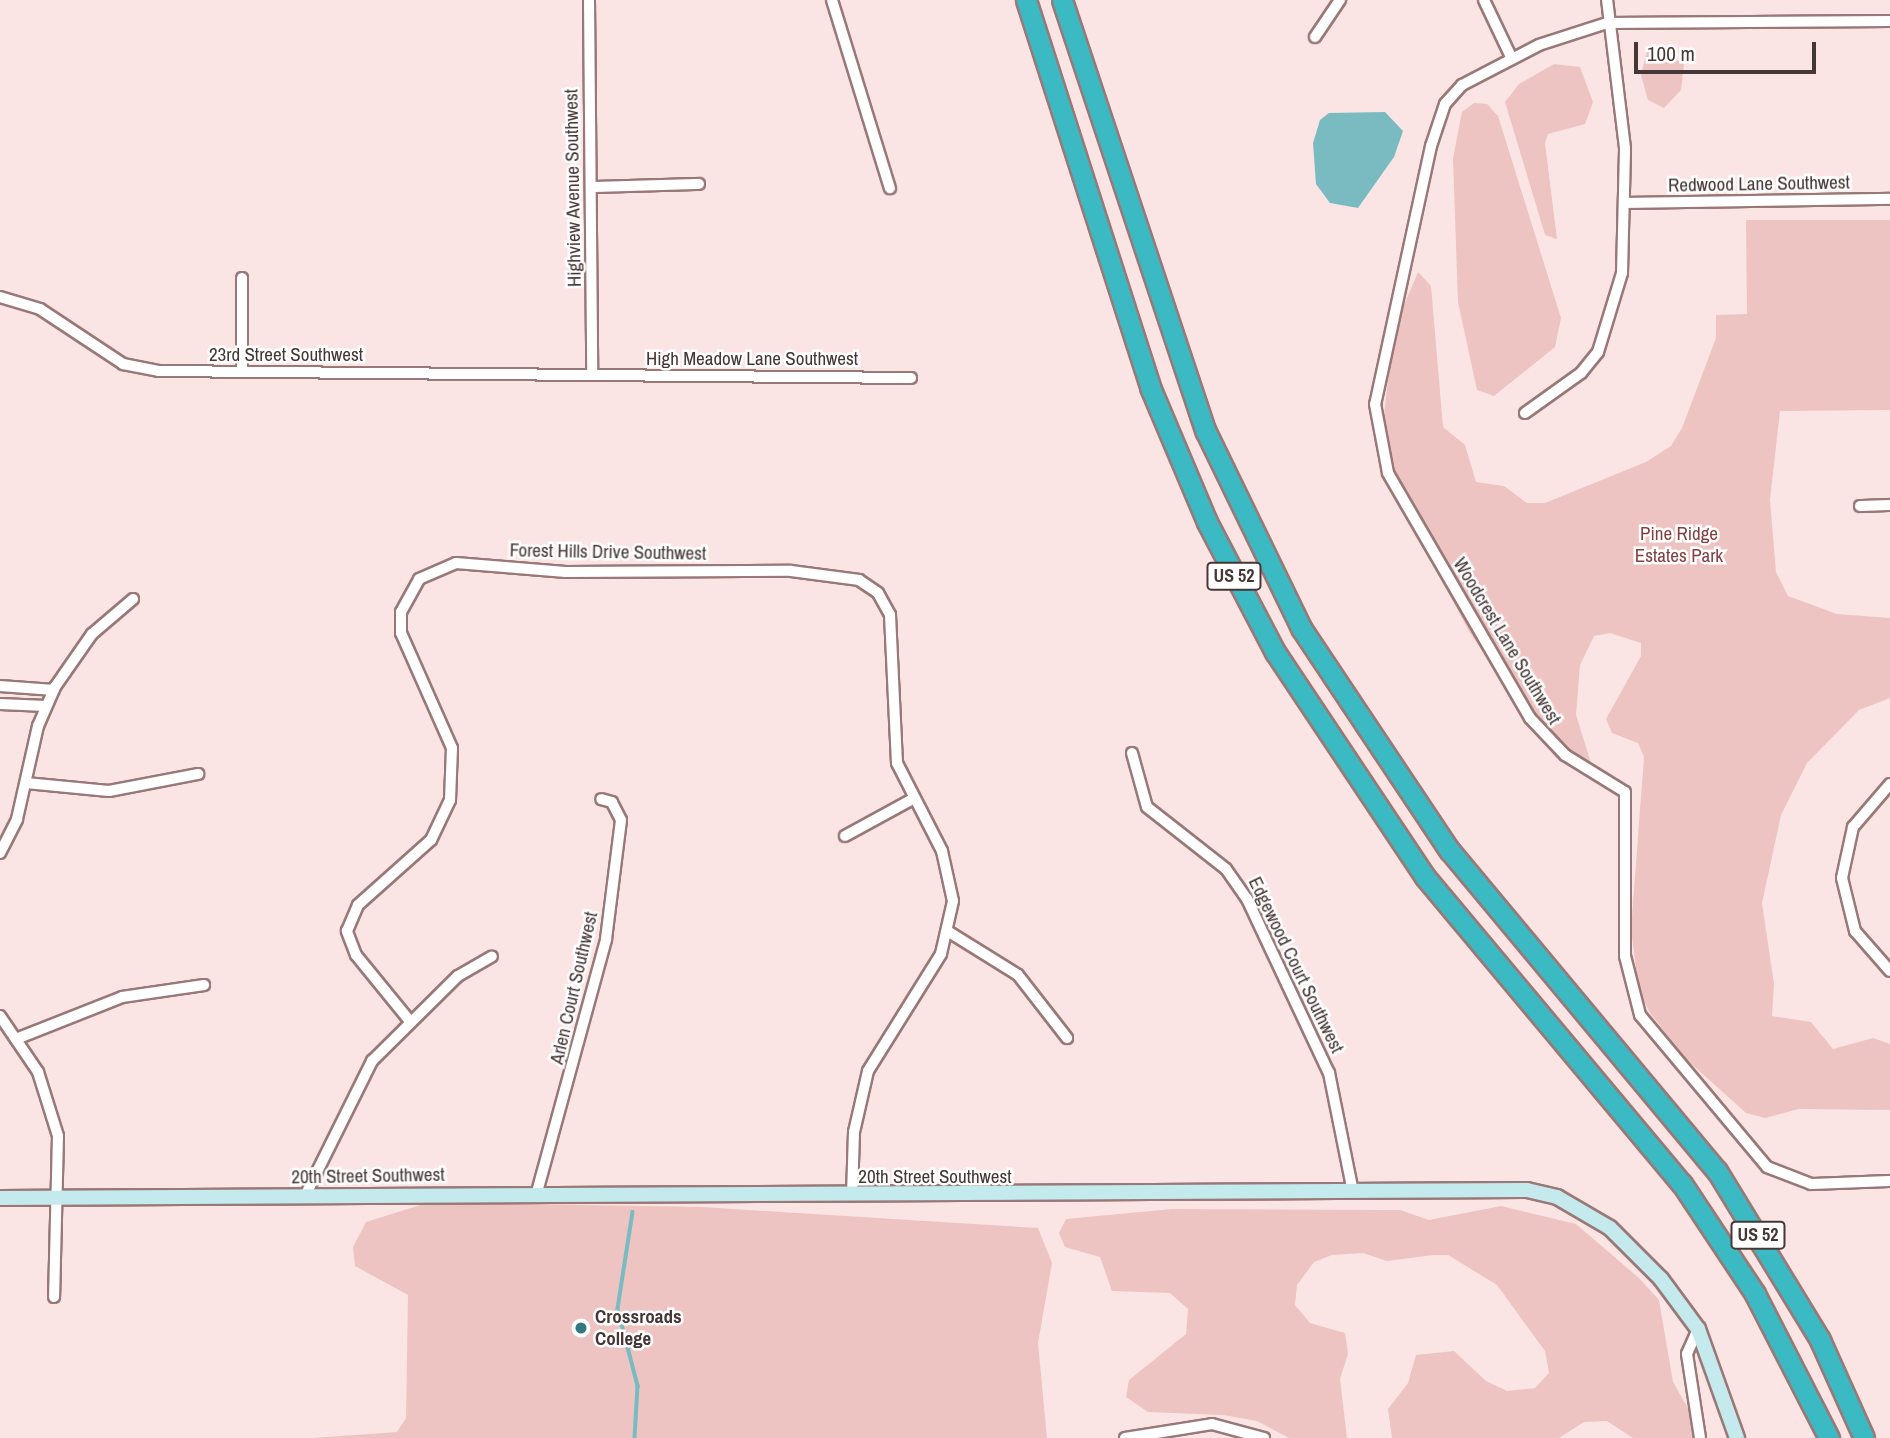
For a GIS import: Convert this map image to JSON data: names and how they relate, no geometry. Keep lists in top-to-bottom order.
{
  "streets": {
    "highway": ["US 52"],
    "street": [
      "Redwood Lane Southwest",
      "Highview Avenue Southwest",
      "23rd Street Southwest",
      "High Meadow Lane Southwest",
      "Forest Hills Drive Southwest",
      "Woodcrest Lane Southwest",
      "Edgewood Court Southwest",
      "Arlen Court Southwest",
      "20th Street Southwest"
    ]
  },
  "crossings": [
    ["Highview Avenue Southwest", "23rd Street Southwest"],
    ["Highview Avenue Southwest", "High Meadow Lane Southwest"],
    ["23rd Street Southwest", "High Meadow Lane Southwest"],
    ["Forest Hills Drive Southwest", "20th Street Southwest"],
    ["Edgewood Court Southwest", "20th Street Southwest"],
    ["Arlen Court Southwest", "20th Street Southwest"]
  ],
  "parks": ["Pine Ridge Estates Park"],
  "places": ["Crossroads College"],
  "scale_bar": "100 m"
}
